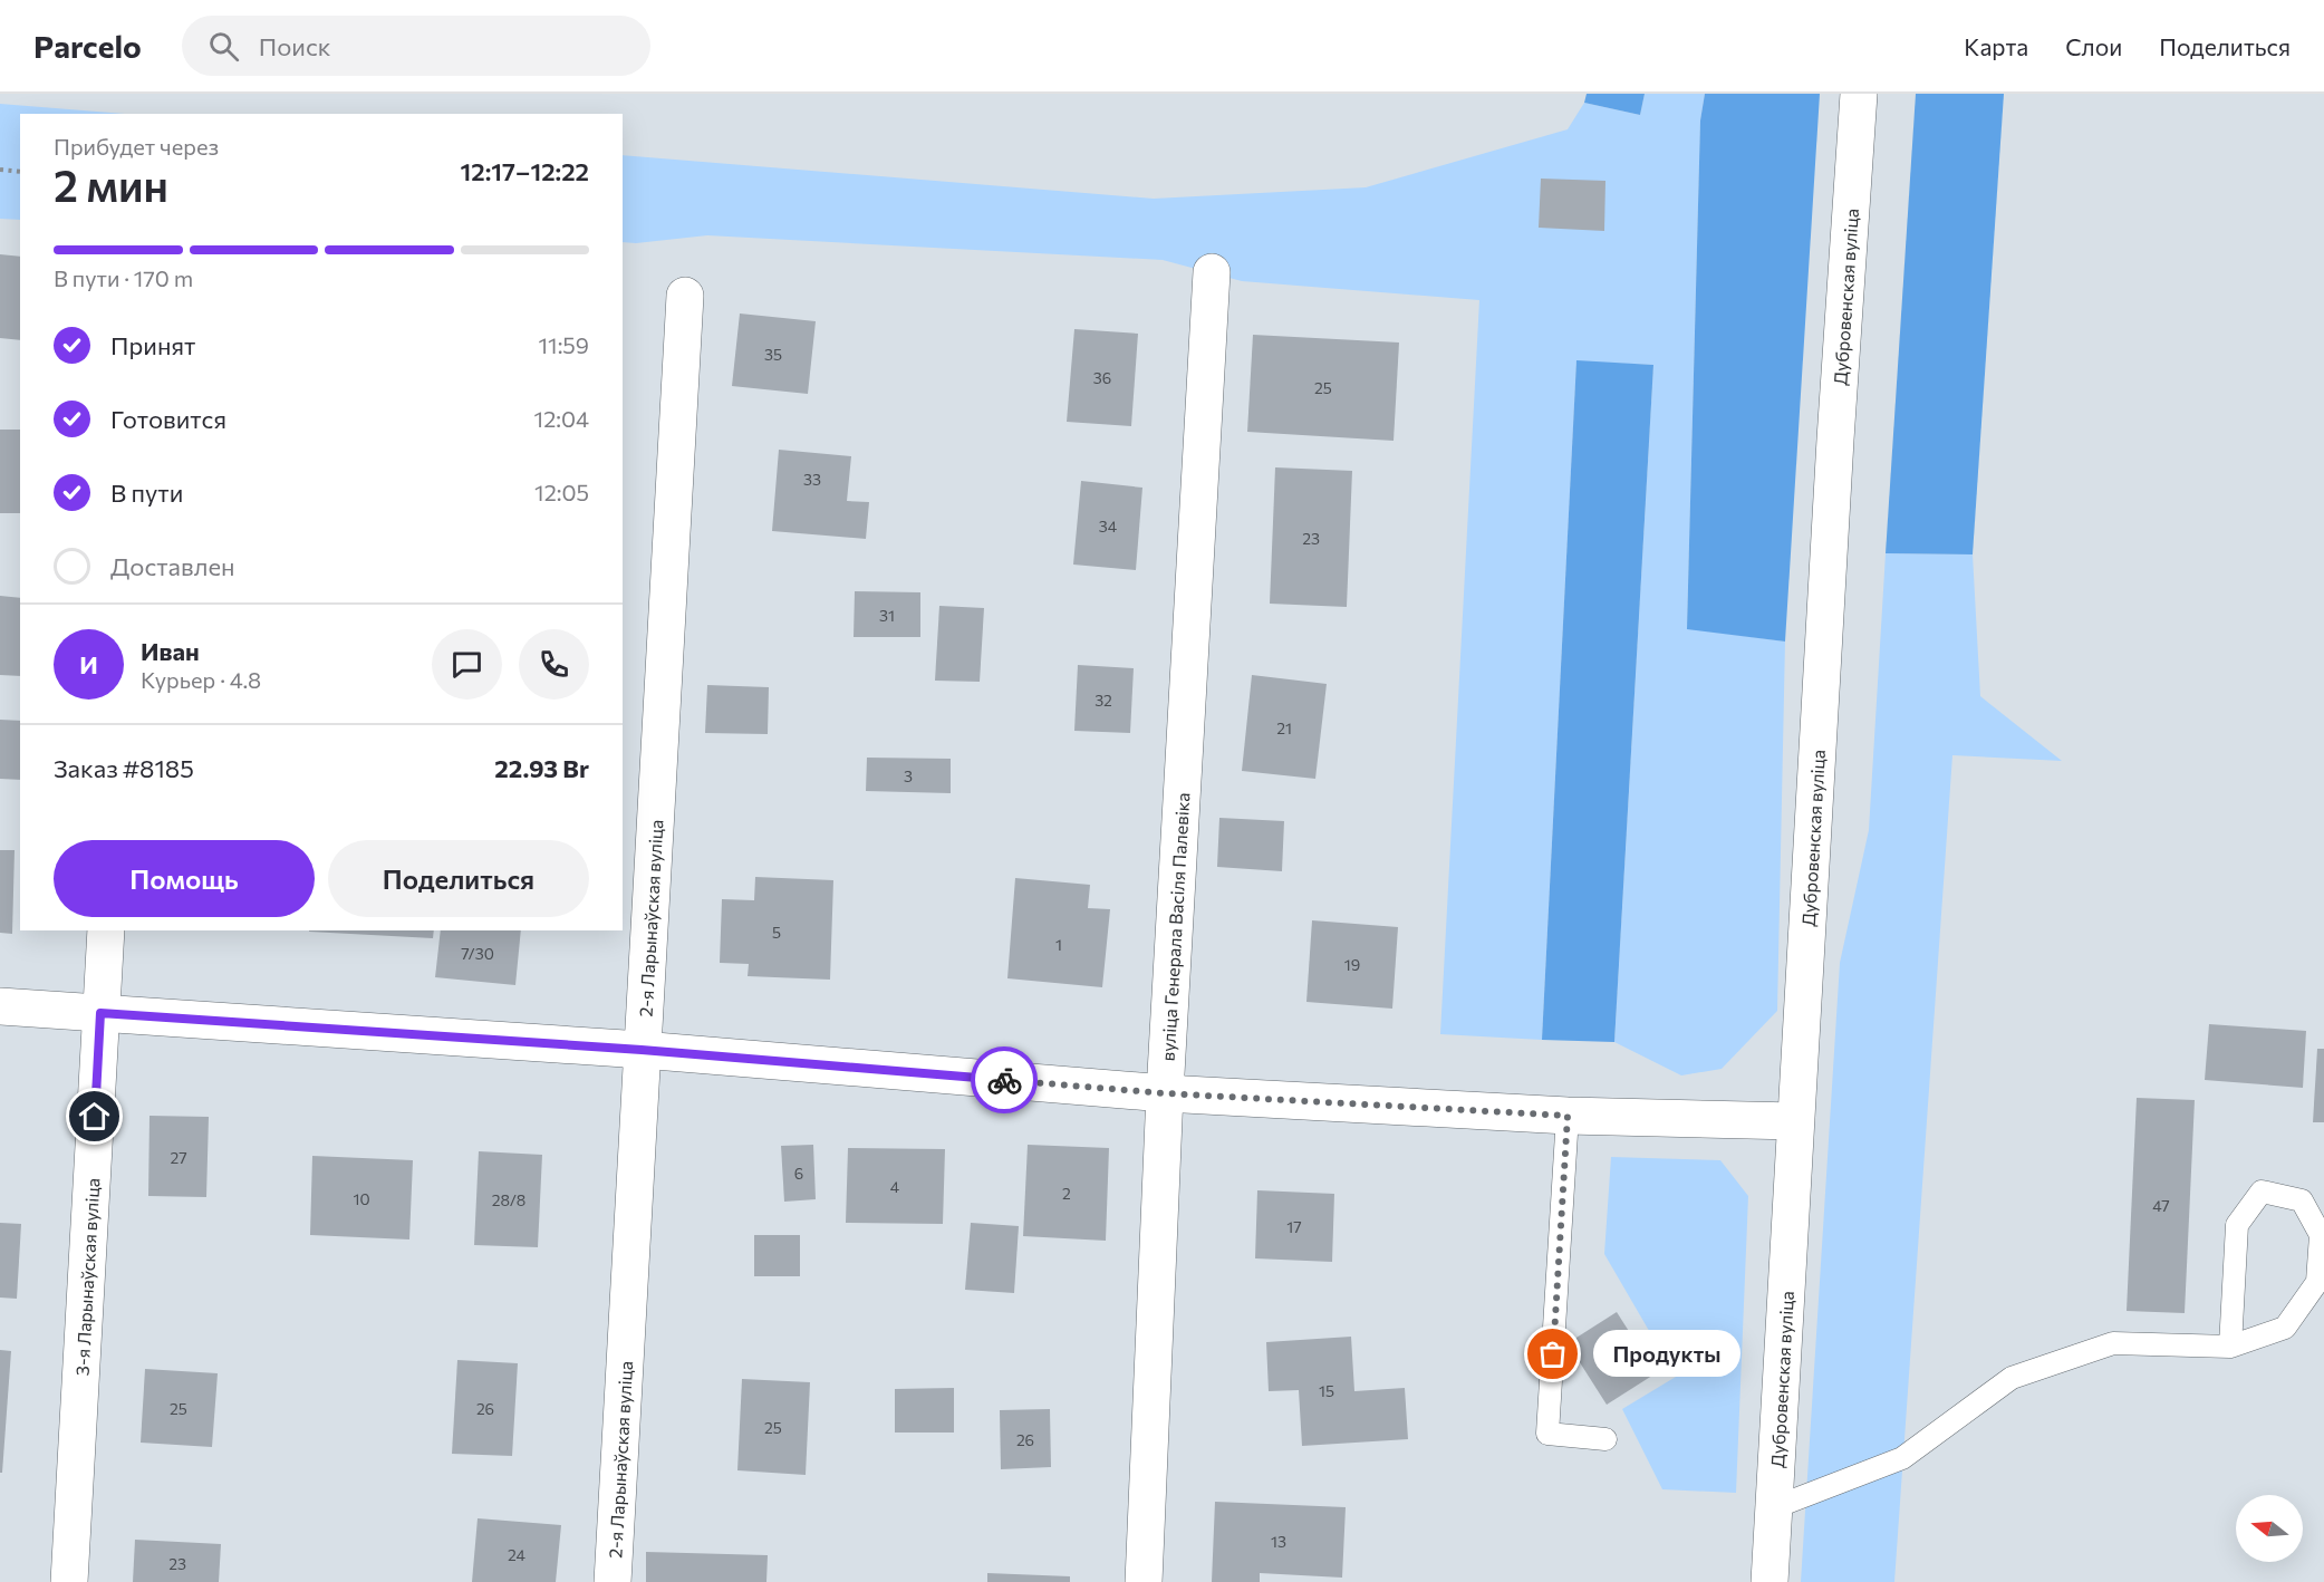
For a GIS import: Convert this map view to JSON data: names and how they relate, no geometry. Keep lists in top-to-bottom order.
{
  "streets": {
    "street": [
      "Дубровенская вуліца",
      "2-я Ларынаўская вуліца",
      "вуліца Генерала Васіля Палевіка",
      "3-я Ларынаўская вуліца"
    ]
  },
  "places": ["Продукты"],
  "house_numbers": [
    "35",
    "36",
    "25",
    "33",
    "34",
    "23",
    "31",
    "32",
    "21",
    "3",
    "5",
    "1",
    "7/30",
    "19",
    "27",
    "6",
    "4",
    "2",
    "10",
    "28/8",
    "47",
    "17",
    "15",
    "25",
    "26",
    "25",
    "26",
    "13",
    "24",
    "23"
  ],
  "north": "left",
  "page": {
    "header": "Parcelo",
    "search": "Поиск",
    "nav": ["Карта", "Слои", "Поделиться"],
    "heading": ["2 мин", "Прибудет через", "12:17–12:22"],
    "panel": [
      "Иван",
      "Курьер · 4.8",
      "Заказ #8185",
      "22.93 Br"
    ],
    "bar": "В пути · 170 m",
    "list": [
      ["Принят", "11:59"],
      ["Готовится", "12:04"],
      ["В пути", "12:05"],
      "Доставлен"
    ],
    "round": "И",
    "buttons": ["Помощь", "Поделиться"],
    "bubble": "Продукты"
  }
}
